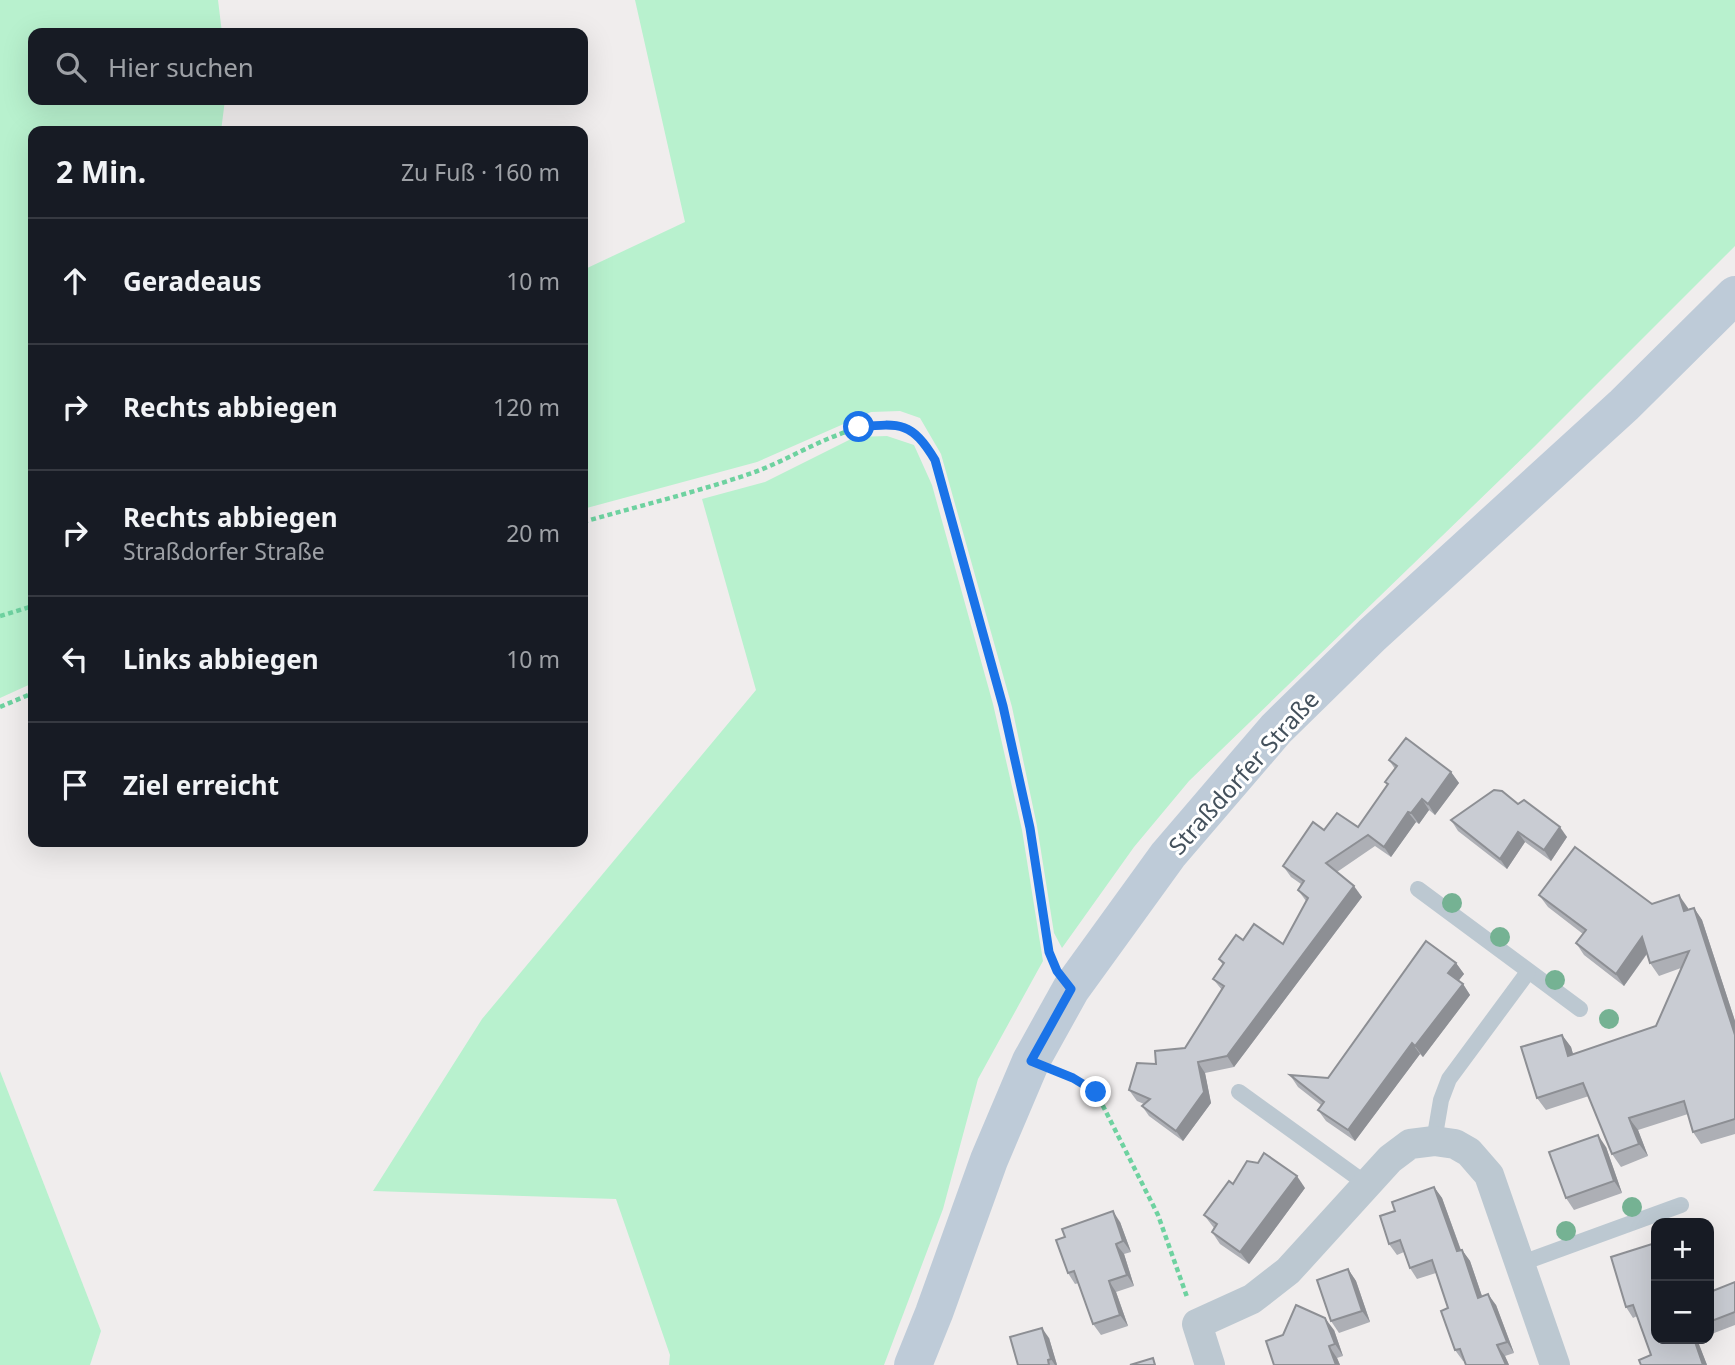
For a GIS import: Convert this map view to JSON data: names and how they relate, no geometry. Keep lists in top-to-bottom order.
{
  "streets": {
    "street": ["Straßdorfer Straße"]
  },
  "page": {
    "search": "Hier suchen",
    "heading": ["2 Min.", "Zu Fuß · 160 m"],
    "list": [
      ["Geradeaus", "10 m"],
      ["Rechts abbiegen", "120 m"],
      ["Rechts abbiegen", "Straßdorfer Straße", "20 m"],
      ["Links abbiegen", "10 m"],
      "Ziel erreicht"
    ],
    "map_buttons": ["+", "−"]
  }
}
